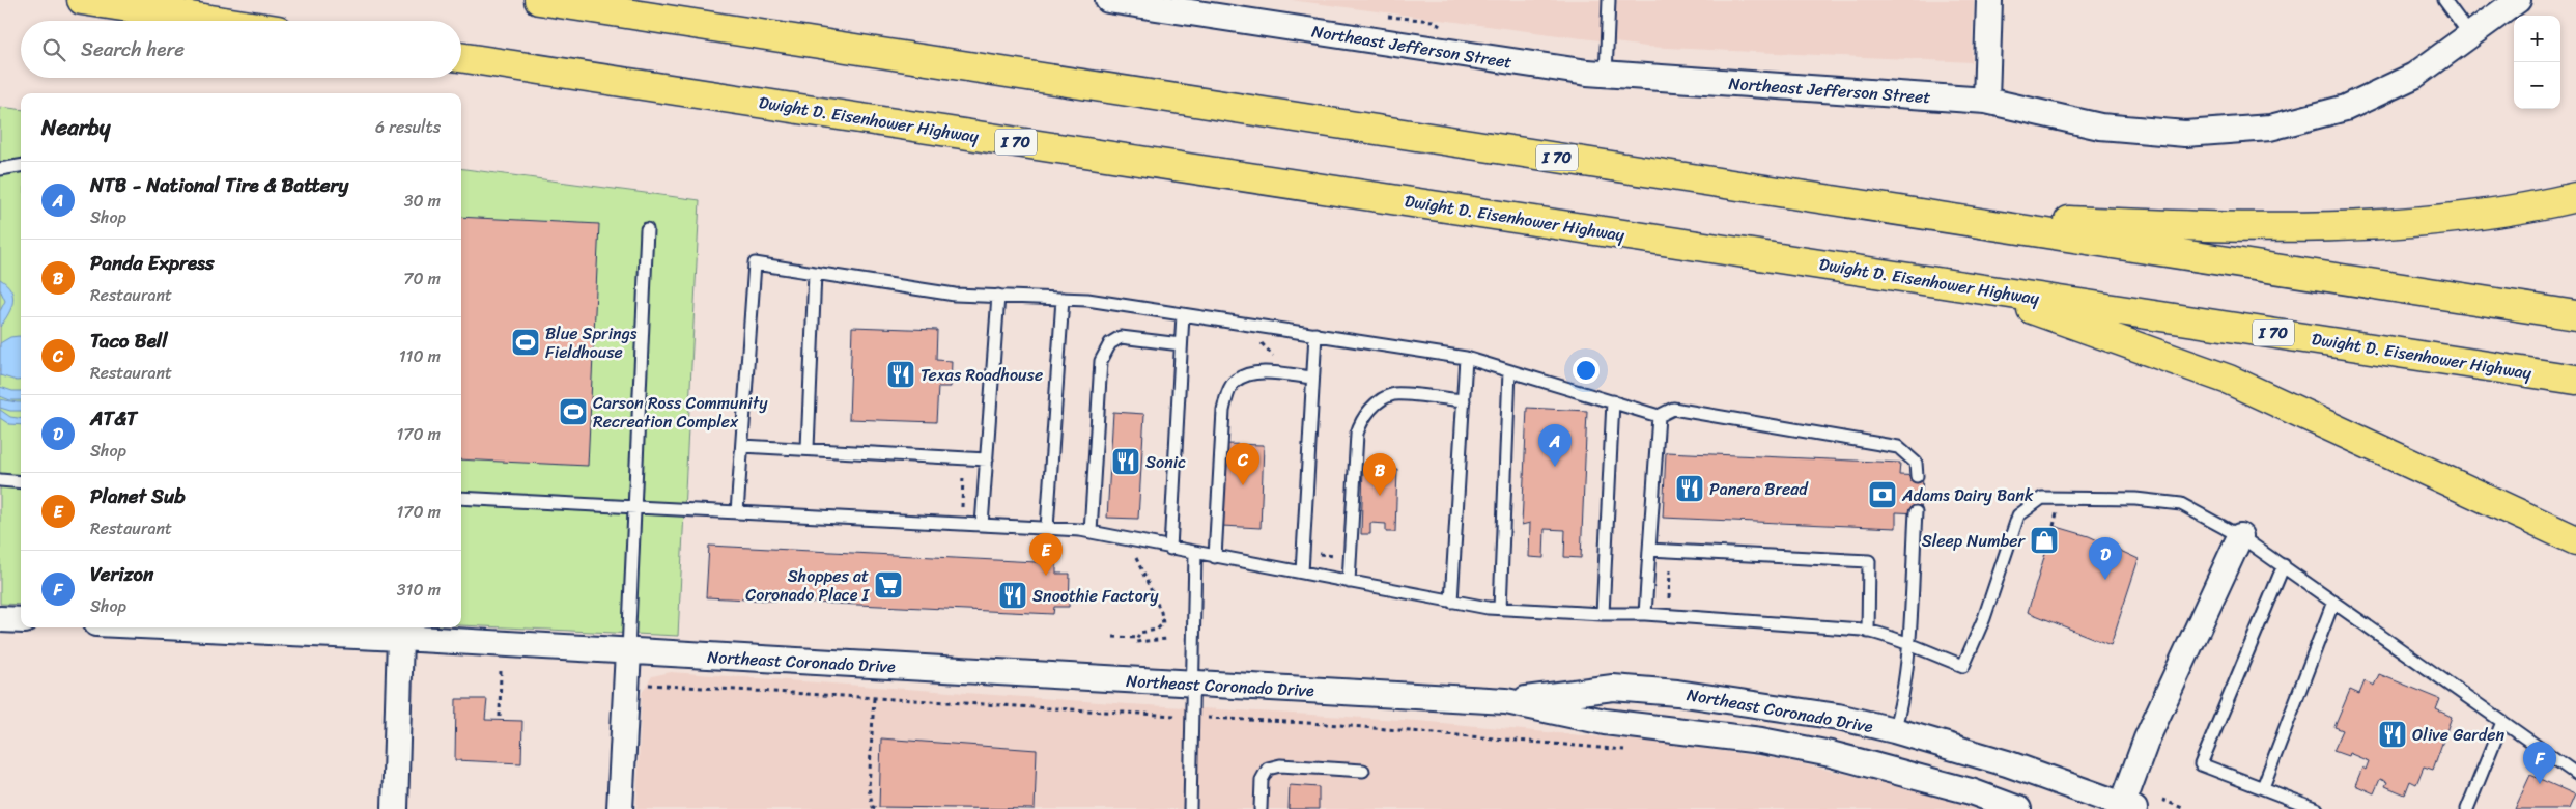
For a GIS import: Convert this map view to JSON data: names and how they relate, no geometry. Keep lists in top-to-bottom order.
{
  "streets": {
    "highway": ["Dwight D. Eisenhower Highway", "I 70"],
    "street": ["Northeast Jefferson Street", "Northeast Coronado Drive"]
  },
  "places": {
    "sports": ["Blue Springs Fieldhouse", "Carson Ross Community Recreation Complex"],
    "restaurant": [
      "Texas Roadhouse",
      "Sonic",
      "Panera Bread",
      "Snoothie Factory",
      "Olive Garden"
    ],
    "bank": ["Adams Dairy Bank"],
    "shop": ["Sleep Number"],
    "supermarket": ["Shoppes at Coronado Place I"]
  },
  "page": {
    "map_buttons": ["+", "−"],
    "search": "Search here",
    "heading": ["Nearby", "6 results"],
    "list": [
      {
        "mark": "A",
        "name": "NTB - National Tire & Battery",
        "note": "Shop",
        "value": "30 m"
      },
      {
        "mark": "B",
        "name": "Panda Express",
        "note": "Restaurant",
        "value": "70 m"
      },
      {
        "mark": "C",
        "name": "Taco Bell",
        "note": "Restaurant",
        "value": "110 m"
      },
      {
        "mark": "D",
        "name": "AT&T",
        "note": "Shop",
        "value": "170 m"
      },
      {
        "mark": "E",
        "name": "Planet Sub",
        "note": "Restaurant",
        "value": "170 m"
      },
      {
        "mark": "F",
        "name": "Verizon",
        "note": "Shop",
        "value": "310 m"
      }
    ],
    "pins": [
      "A",
      "C",
      "B",
      "E",
      "D",
      "F"
    ]
  }
}
